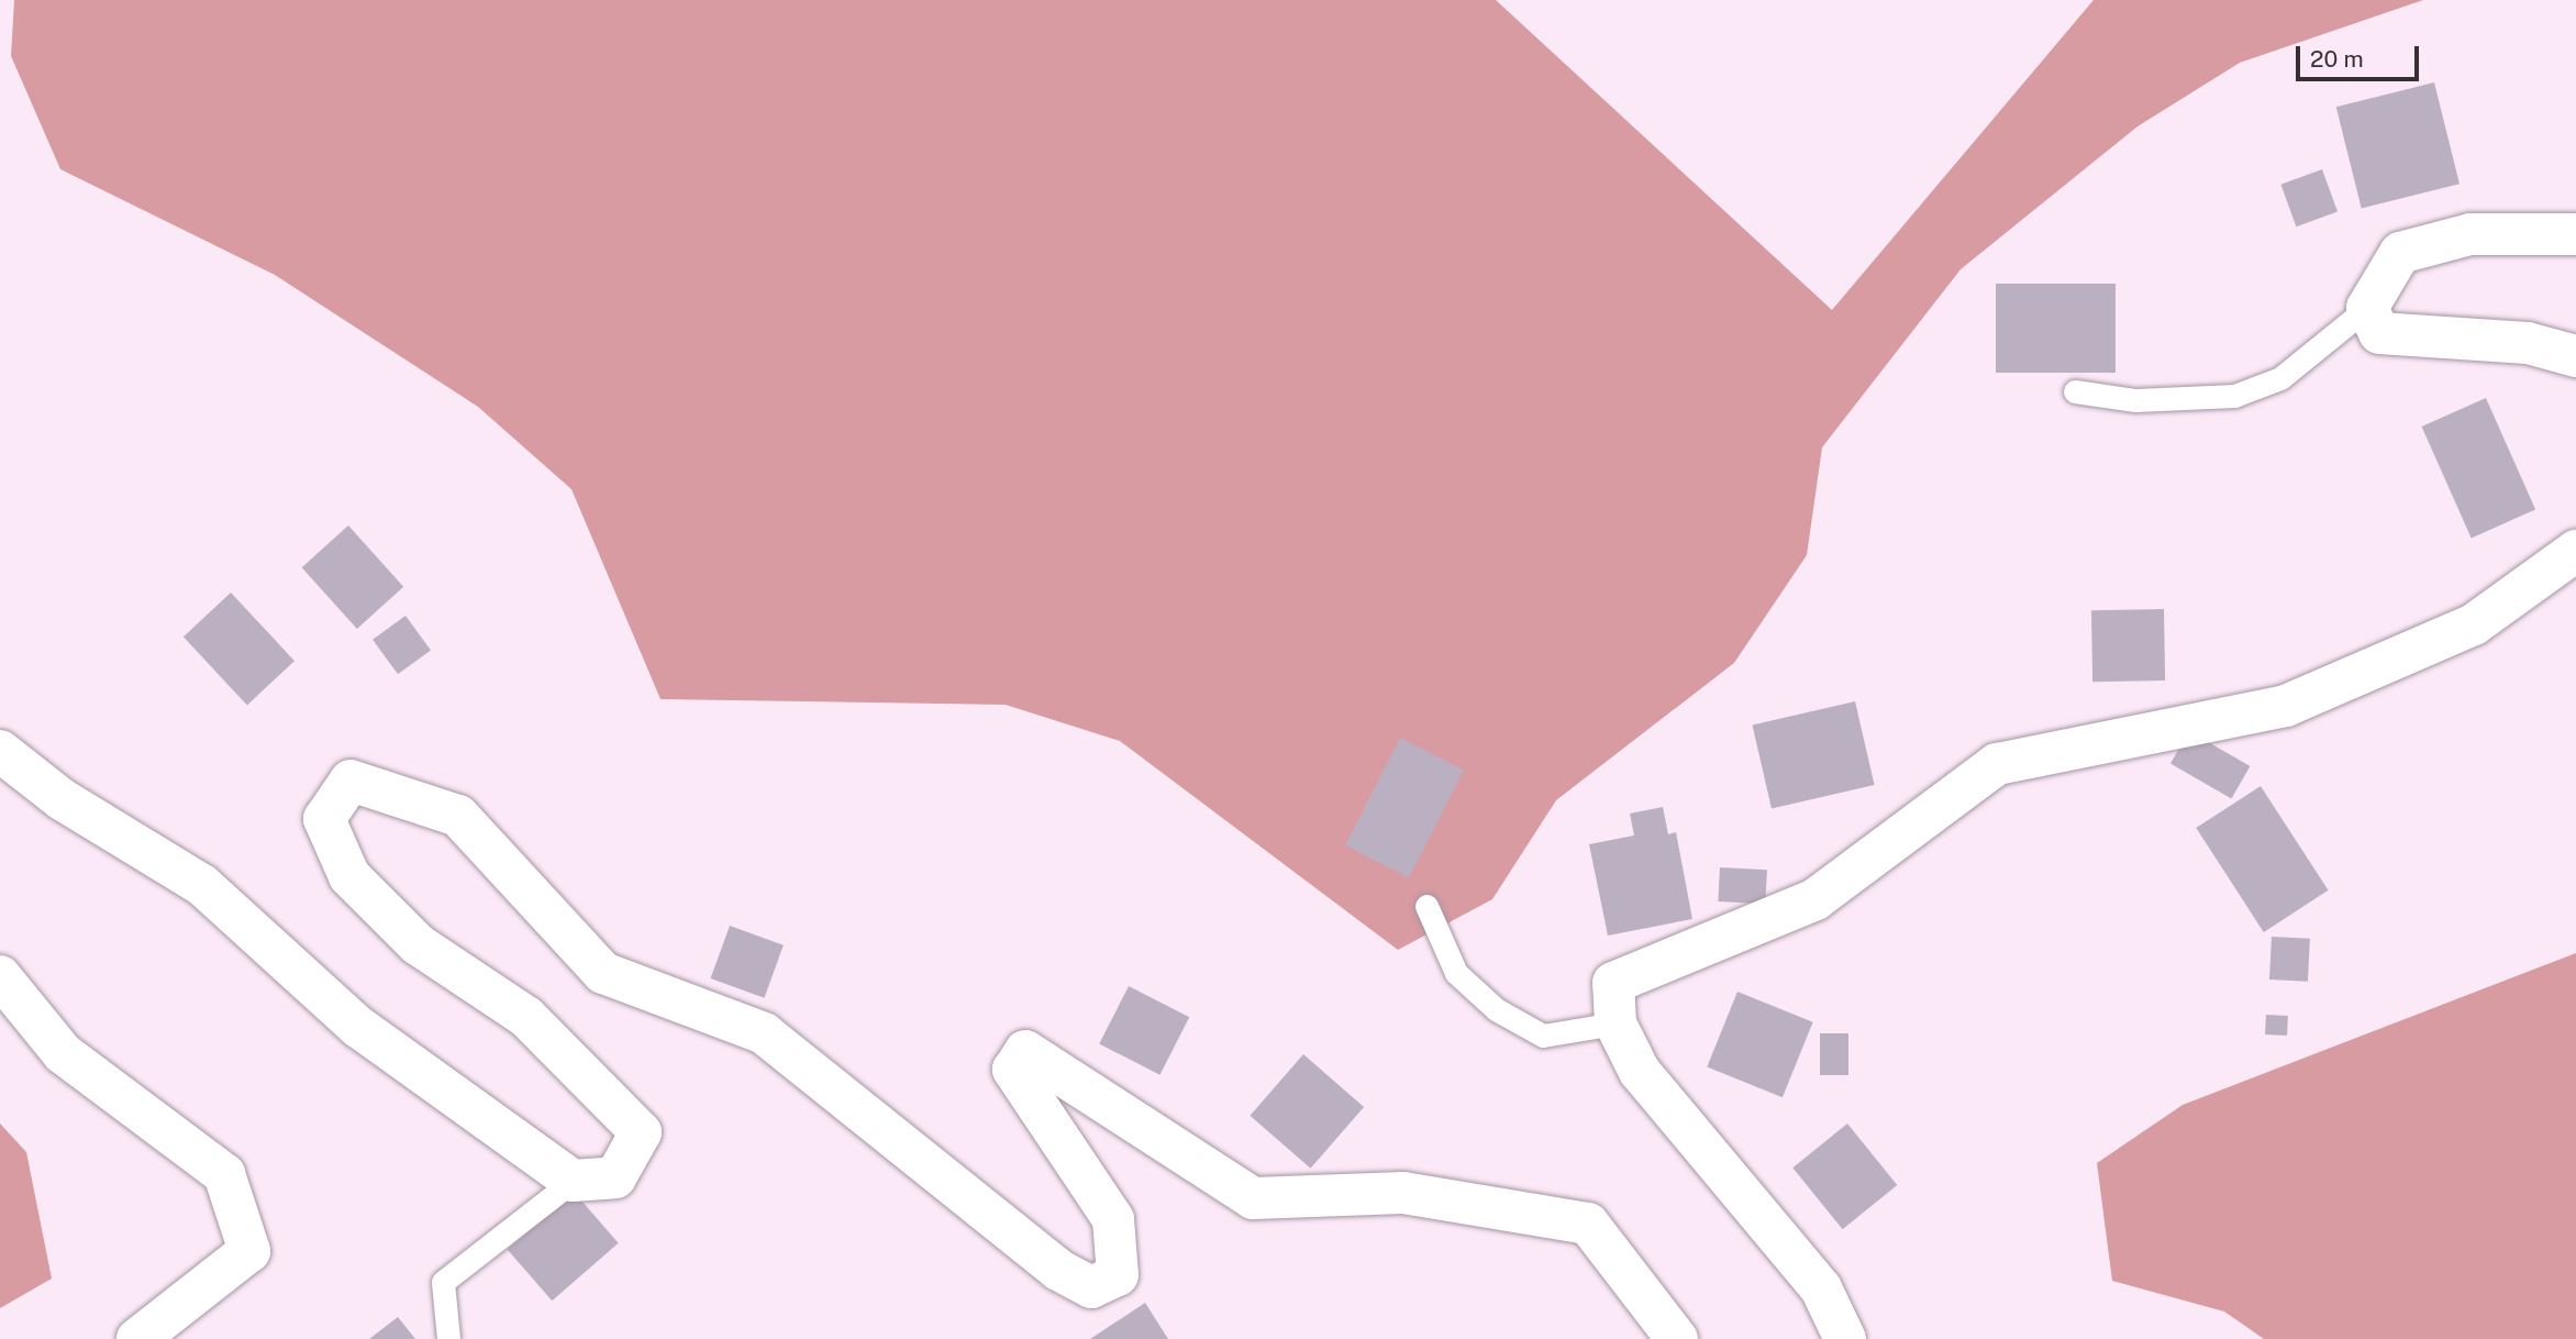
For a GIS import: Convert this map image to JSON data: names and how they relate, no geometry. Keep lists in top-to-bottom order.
{
  "scale_bar": "20 m"
}
